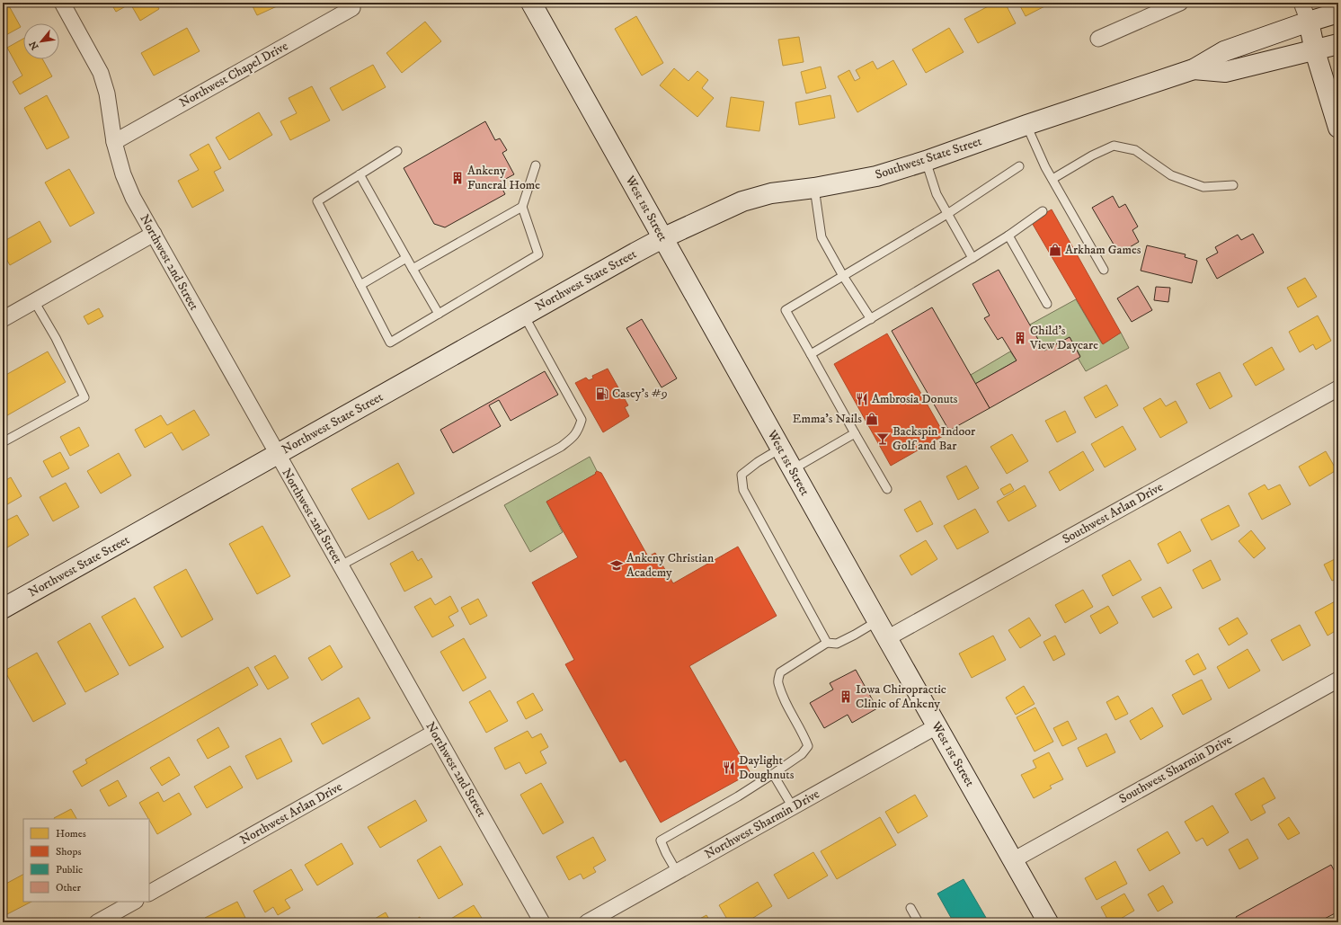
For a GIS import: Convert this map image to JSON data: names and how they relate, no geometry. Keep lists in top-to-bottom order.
{
  "streets": {
    "main road": ["Southwest State Street", "West 1st Street", "Northwest State Street"],
    "street": [
      "Northwest Chapel Drive",
      "Northwest 2nd Street",
      "Southwest Arlan Drive",
      "Southwest Sharmin Drive",
      "Northwest Arlan Drive",
      "Northwest Sharmin Drive"
    ]
  },
  "crossings": [
    ["Northwest Chapel Drive", "Northwest 2nd Street"],
    ["Southwest State Street", "West 1st Street"],
    ["Southwest State Street", "Northwest State Street"],
    ["West 1st Street", "Northwest State Street"],
    ["West 1st Street", "Southwest Arlan Drive"],
    ["West 1st Street", "Southwest Sharmin Drive"],
    ["West 1st Street", "Northwest Sharmin Drive"],
    ["Northwest 2nd Street", "Northwest State Street"],
    ["Northwest 2nd Street", "Northwest Arlan Drive"]
  ],
  "places": {
    "building": ["Ankeny Funeral Home", "Child's View Daycare", "Iowa Chiropractic Clinic of Ankeny"],
    "shop": ["Arkham Games", "Emma's Nails"],
    "fuel station": ["Casey's #9"],
    "restaurant": ["Ambrosia Donuts", "Daylight Doughnuts"],
    "bar": ["Backspin Indoor Golf and Bar"],
    "school or university": ["Ankeny Christian Academy"]
  },
  "legend": [
    "Homes",
    "Shops",
    "Public",
    "Other"
  ],
  "north": "bottom left"
}
